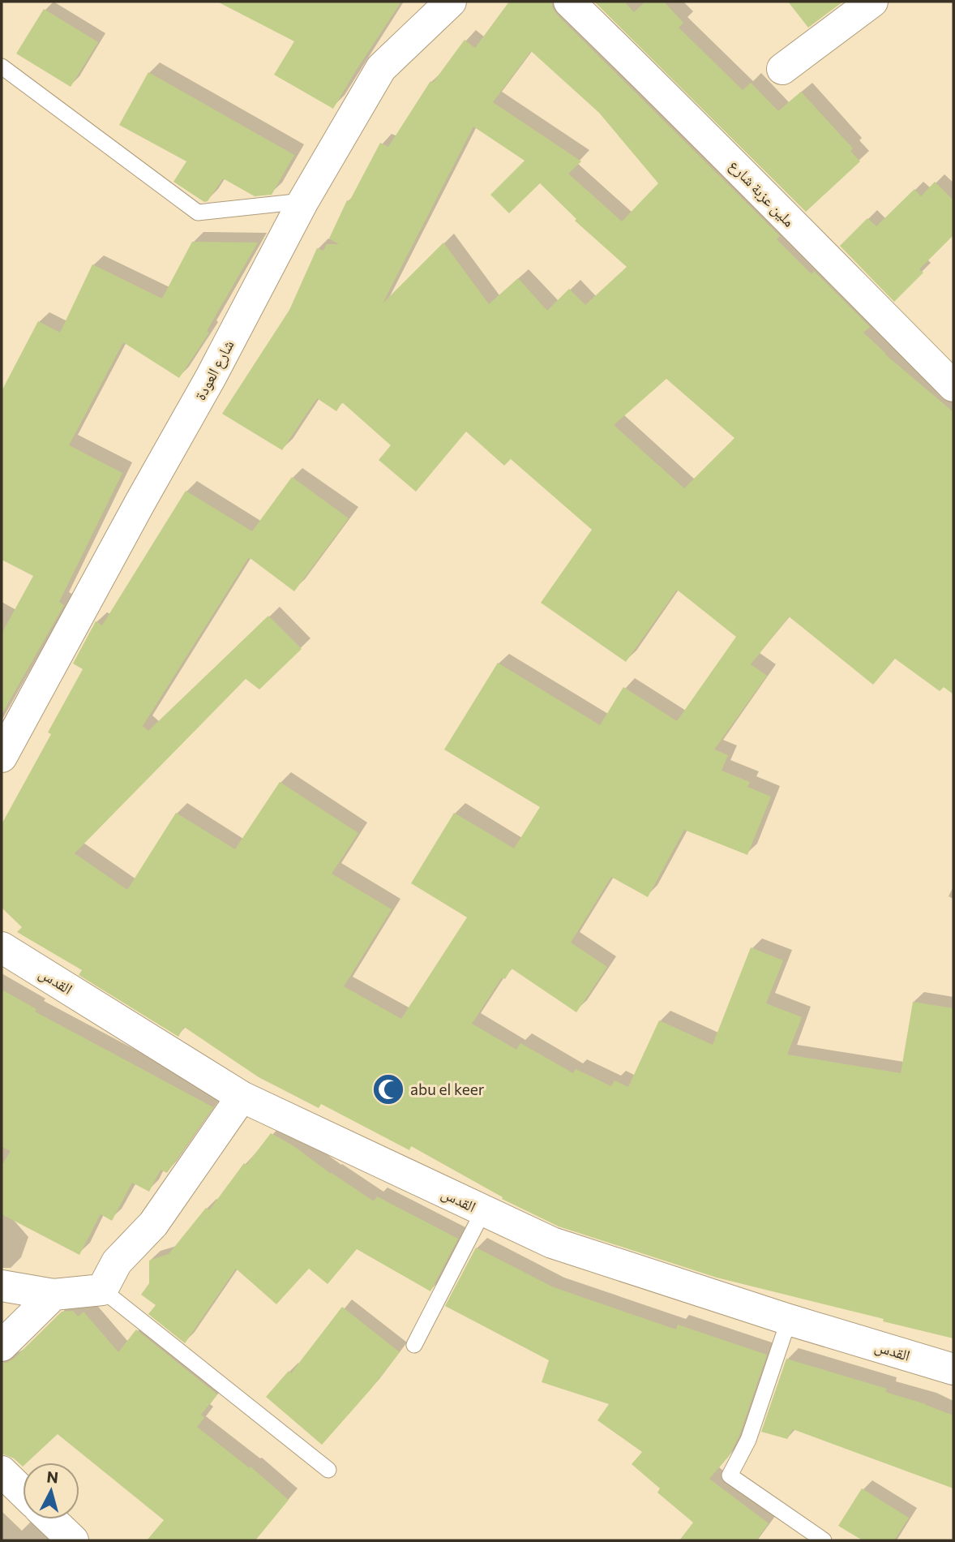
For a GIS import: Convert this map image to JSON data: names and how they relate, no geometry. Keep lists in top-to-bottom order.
{
  "streets": {
    "street": ["ملين عزبة شارع", "شارع العودة", "القدس"]
  },
  "places": {
    "mosque": ["abu el keer"]
  },
  "north": "top"
}
